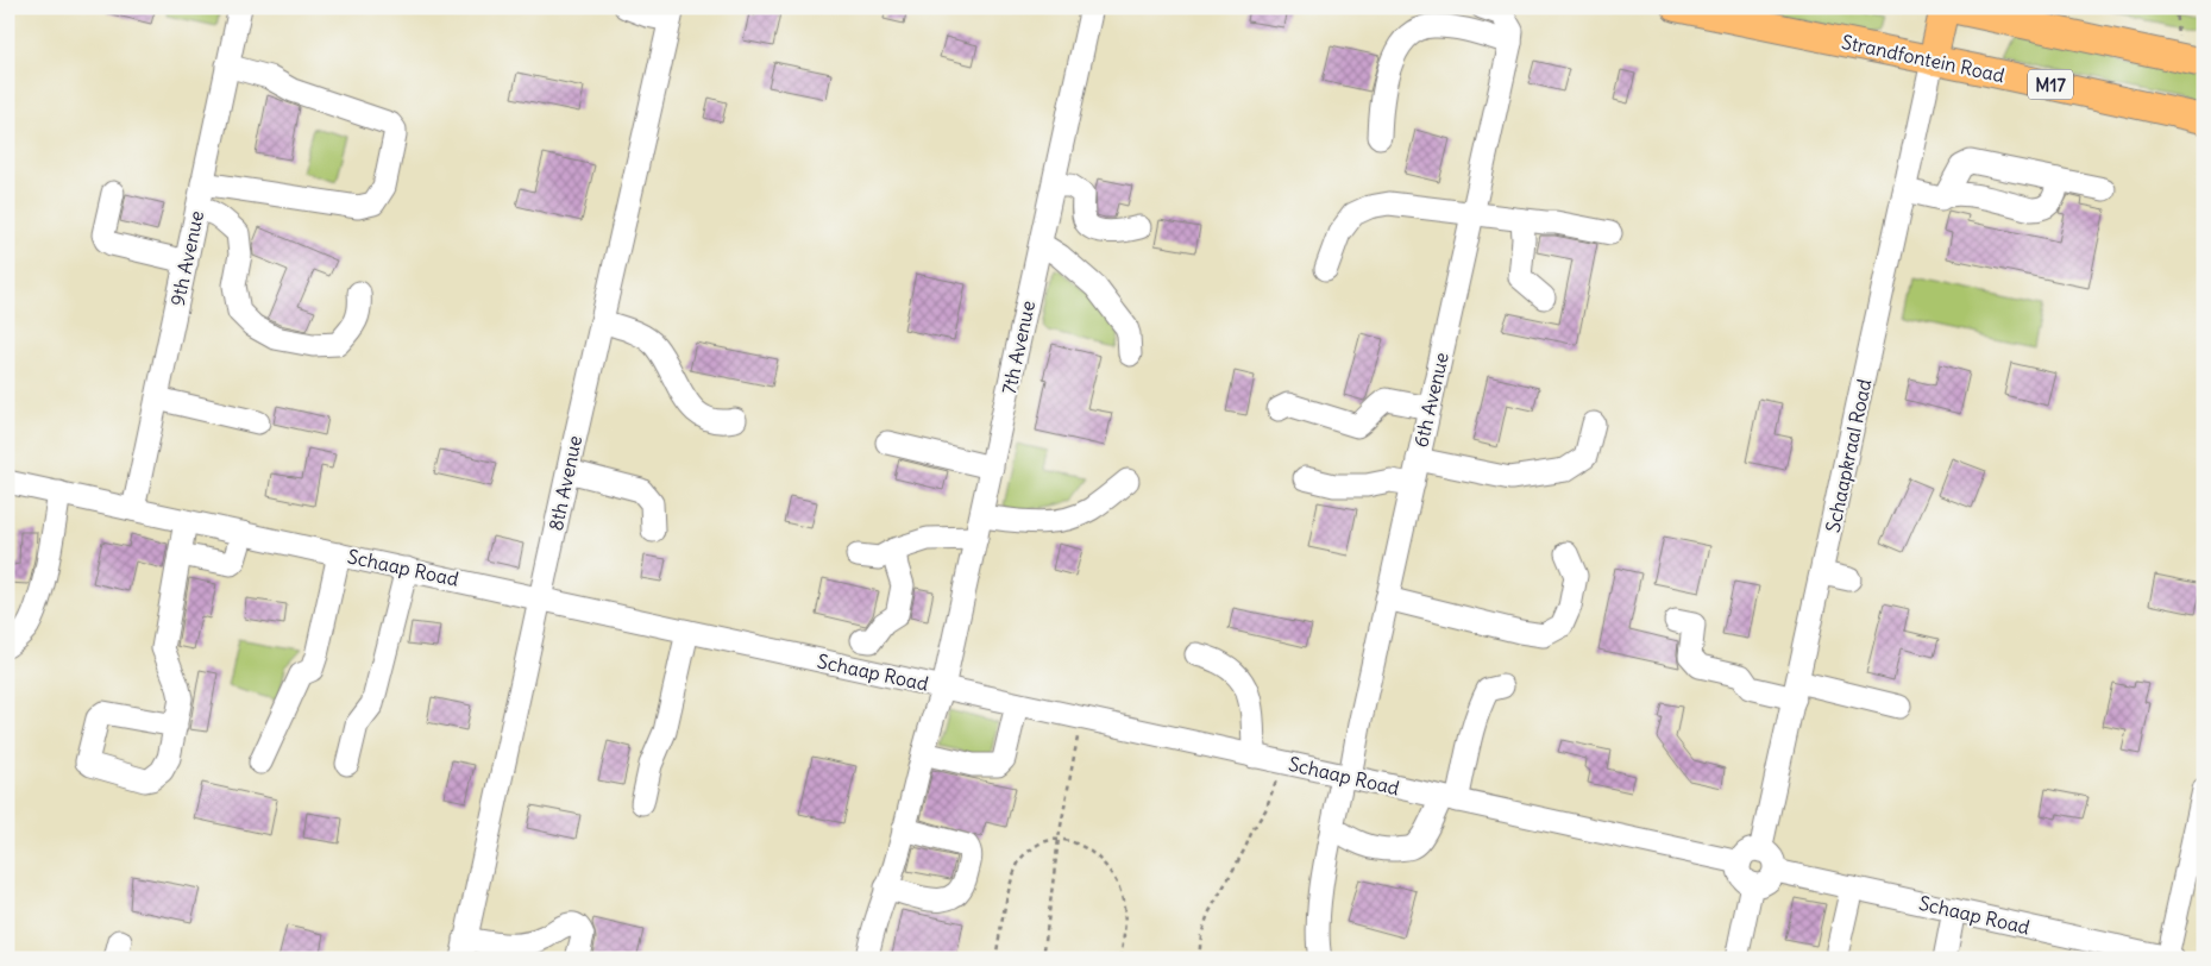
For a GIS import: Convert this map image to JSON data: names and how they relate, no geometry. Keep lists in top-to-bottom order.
{
  "streets": {
    "main road": ["Strandfontein Road", "M17"],
    "street": [
      "9th Avenue",
      "7th Avenue",
      "6th Avenue",
      "Schaapkraal Road",
      "8th Avenue",
      "Schaap Road"
    ]
  },
  "crossings": [
    ["Strandfontein Road", "Schaapkraal Road"],
    ["9th Avenue", "Schaap Road"],
    ["7th Avenue", "Schaap Road"],
    ["6th Avenue", "Schaap Road"],
    ["Schaapkraal Road", "Schaap Road"],
    ["8th Avenue", "Schaap Road"]
  ]
}
